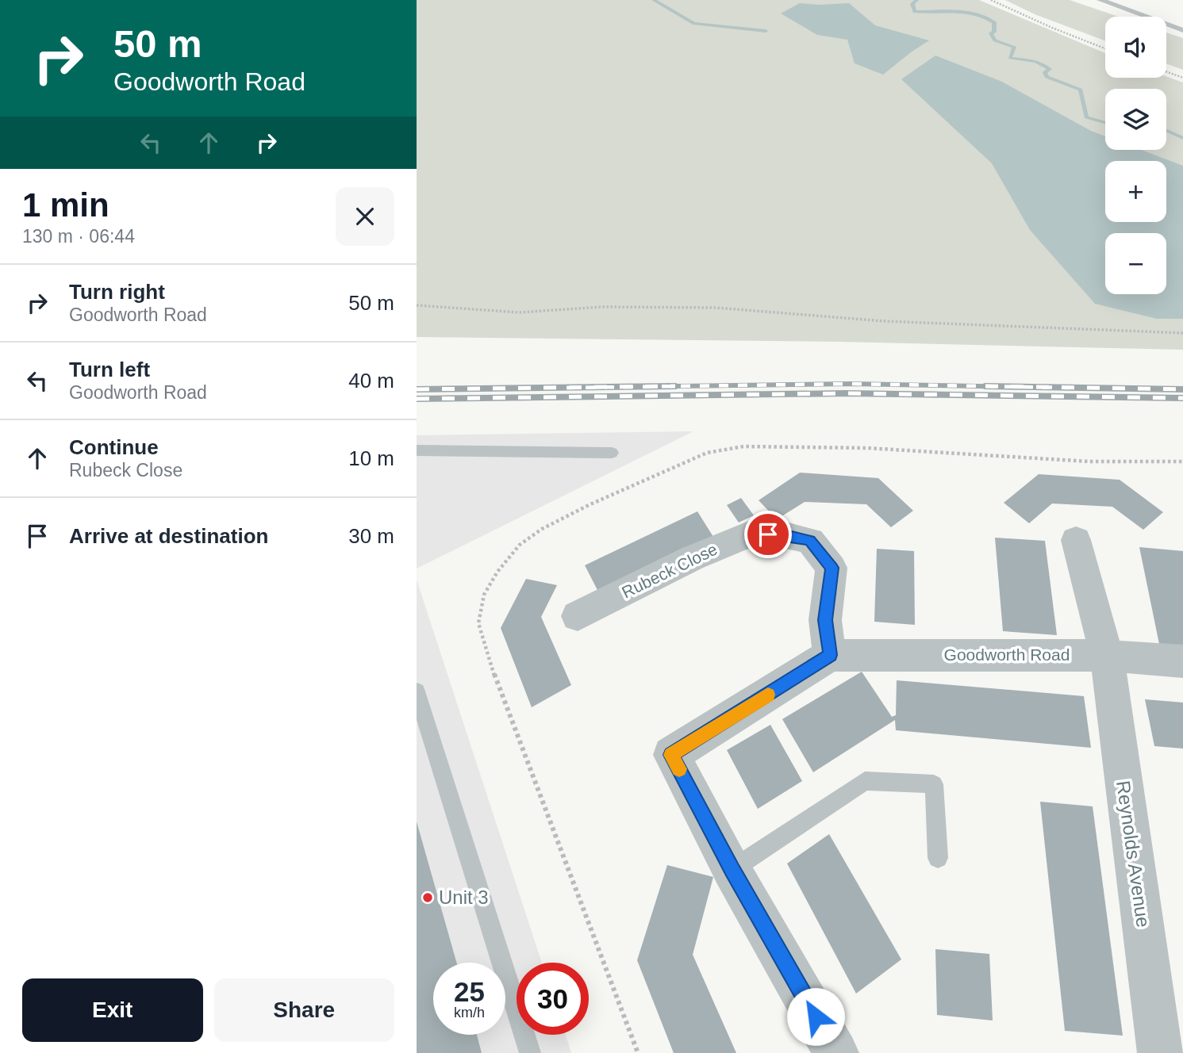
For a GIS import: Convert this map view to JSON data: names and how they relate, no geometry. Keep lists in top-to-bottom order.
{
  "streets": {
    "street": ["Rubeck Close", "Goodworth Road", "Reynolds Avenue"]
  },
  "crossings": [
    ["Rubeck Close", "Goodworth Road"],
    ["Goodworth Road", "Reynolds Avenue"]
  ],
  "places": ["Unit 3"],
  "page": {
    "turn": ["50 m", "Goodworth Road"],
    "map_buttons": ["+", "−"],
    "heading": ["1 min", "130 m · 06:44"],
    "list": [
      {
        "name": "Turn right",
        "note": "Goodworth Road",
        "value": "50 m"
      },
      {
        "name": "Turn left",
        "note": "Goodworth Road",
        "value": "40 m"
      },
      {
        "name": "Continue",
        "note": "Rubeck Close",
        "value": "10 m"
      },
      {
        "name": "Arrive at destination",
        "value": "30 m"
      }
    ],
    "speed": "25 km/h",
    "limit": "30",
    "buttons": ["Exit", "Share"]
  }
}
